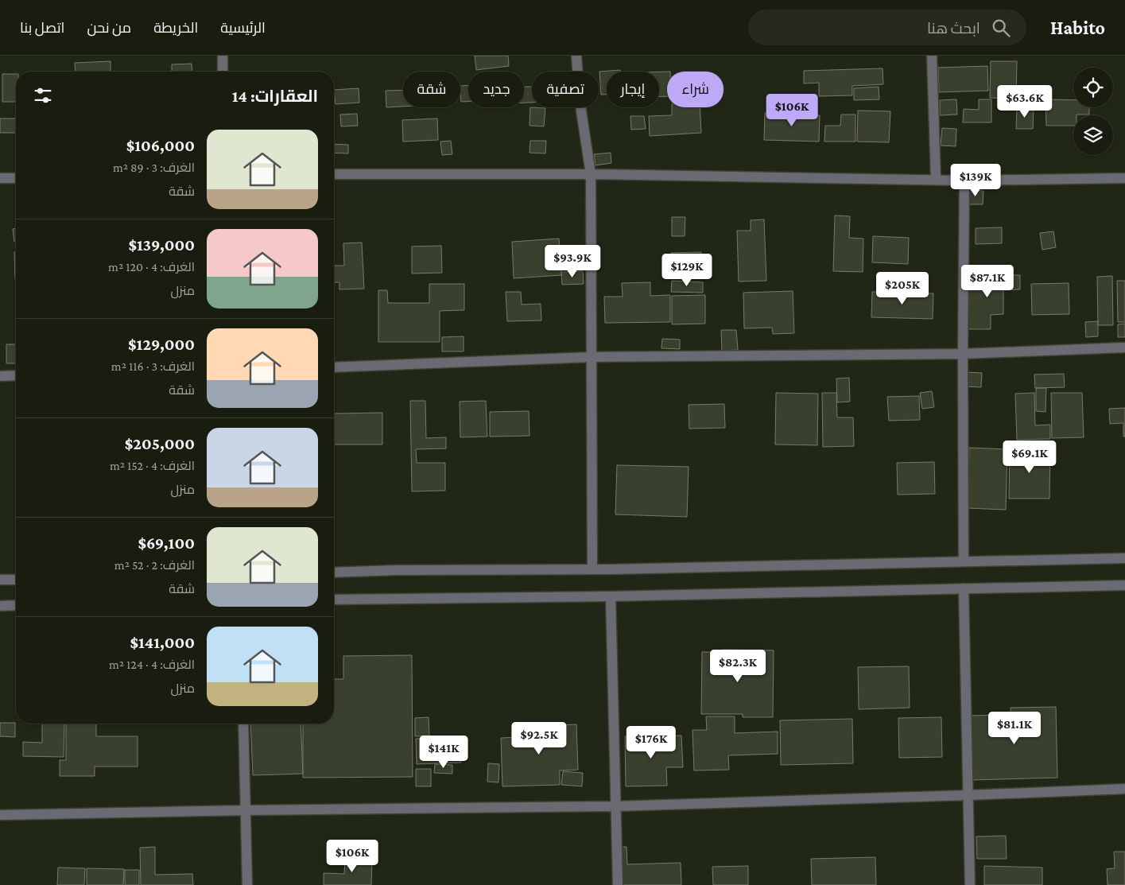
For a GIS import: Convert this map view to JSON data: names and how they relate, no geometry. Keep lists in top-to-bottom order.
{
  "page": {
    "header": "Habito",
    "search": "ابحث هنا",
    "nav": [
      "الرئيسية",
      "الخريطة",
      "من نحن",
      "اتصل بنا"
    ],
    "chip": [
      "شراء",
      "إيجار",
      "تصفية",
      "جديد",
      "شقة"
    ],
    "heading": "العقارات: 14",
    "price": [
      "$63.6K",
      "$106K",
      "$139K",
      "$93.9K",
      "$129K",
      "$87.1K",
      "$205K",
      "$69.1K",
      "$82.3K",
      "$81.1K",
      "$92.5K",
      "$176K",
      "$141K",
      "$106K"
    ],
    "list": [
      {
        "name": "$106,000",
        "note": "الغرف: 3 · 89 m² · شقة"
      },
      {
        "name": "$139,000",
        "note": "الغرف: 4 · 120 m² · منزل"
      },
      {
        "name": "$129,000",
        "note": "الغرف: 3 · 116 m² · شقة"
      },
      {
        "name": "$205,000",
        "note": "الغرف: 4 · 152 m² · منزل"
      },
      {
        "name": "$69,100",
        "note": "الغرف: 2 · 52 m² · شقة"
      },
      {
        "name": "$141,000",
        "note": "الغرف: 4 · 124 m² · منزل"
      }
    ]
  }
}
